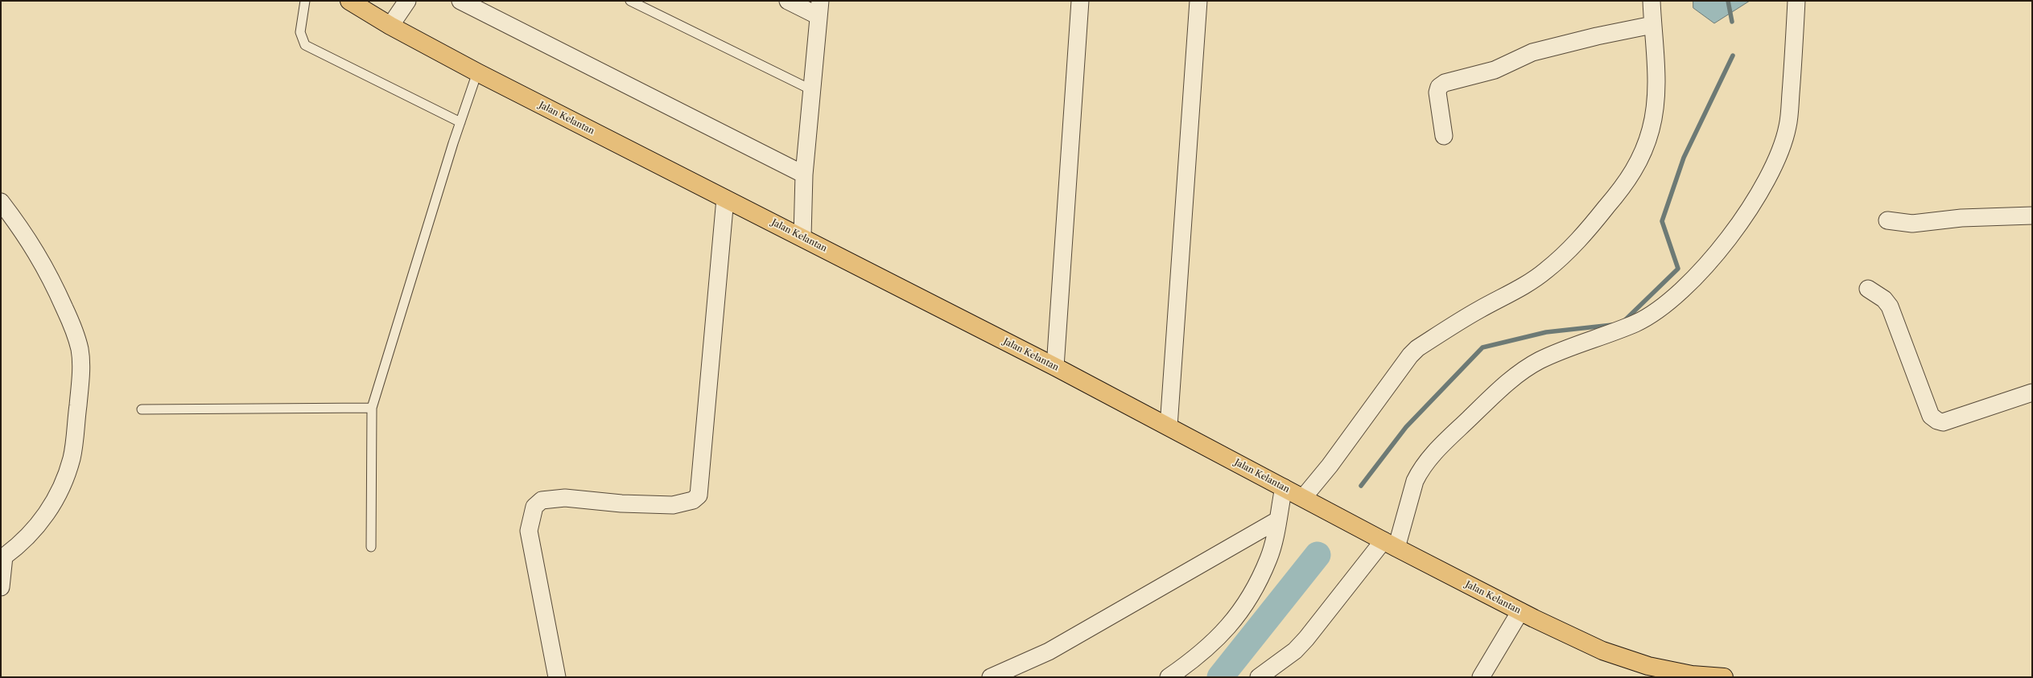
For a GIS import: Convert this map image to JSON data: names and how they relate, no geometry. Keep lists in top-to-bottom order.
{
  "streets": {
    "highway": ["Jalan Kelantan"]
  }
}
